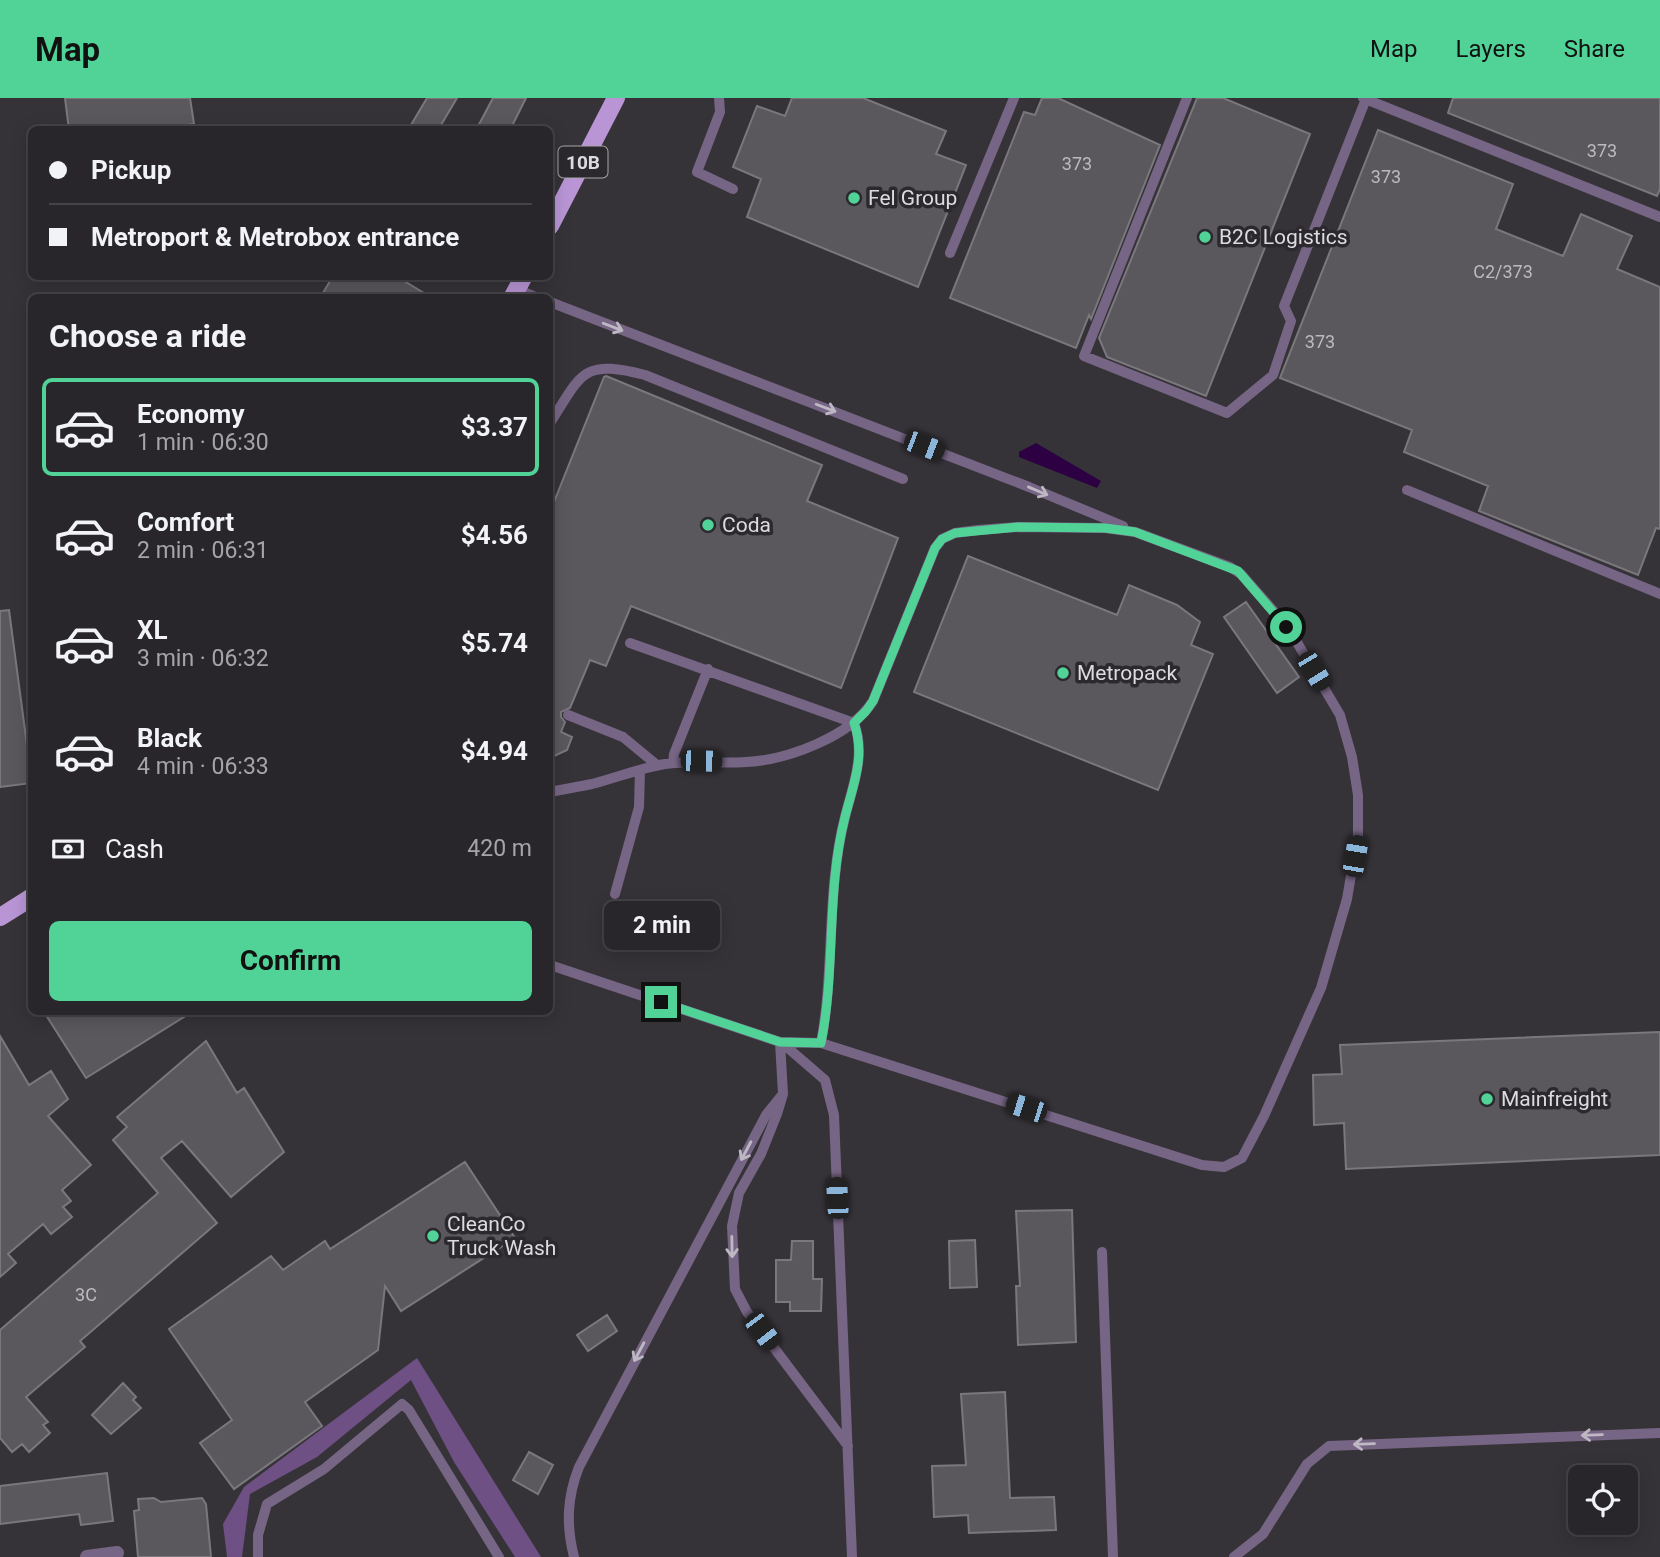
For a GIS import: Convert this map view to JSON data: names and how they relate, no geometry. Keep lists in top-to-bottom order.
{
  "streets": {
    "main road": ["10B"]
  },
  "places": [
    "Fel Group",
    "B2C Logistics",
    "Coda",
    "Metropack",
    "Mainfreight",
    "CleanCo Truck Wash"
  ],
  "house_numbers": [
    "373",
    "373",
    "373",
    "C2/373",
    "373",
    "3C"
  ],
  "page": {
    "header": "Map",
    "nav": ["Map", "Layers", "Share"],
    "banner": ["Pickup", "Metroport & Metrobox entrance"],
    "heading": "Choose a ride",
    "list": [
      {
        "name": "Economy",
        "note": "1 min · 06:30",
        "value": "$3.37"
      },
      {
        "name": "Comfort",
        "note": "2 min · 06:31",
        "value": "$4.56"
      },
      {
        "name": "XL",
        "note": "3 min · 06:32",
        "value": "$5.74"
      },
      {
        "name": "Black",
        "note": "4 min · 06:33",
        "value": "$4.94"
      }
    ],
    "pay": ["Cash", "420 m"],
    "bubble": "2 min",
    "buttons": "Confirm"
  }
}
